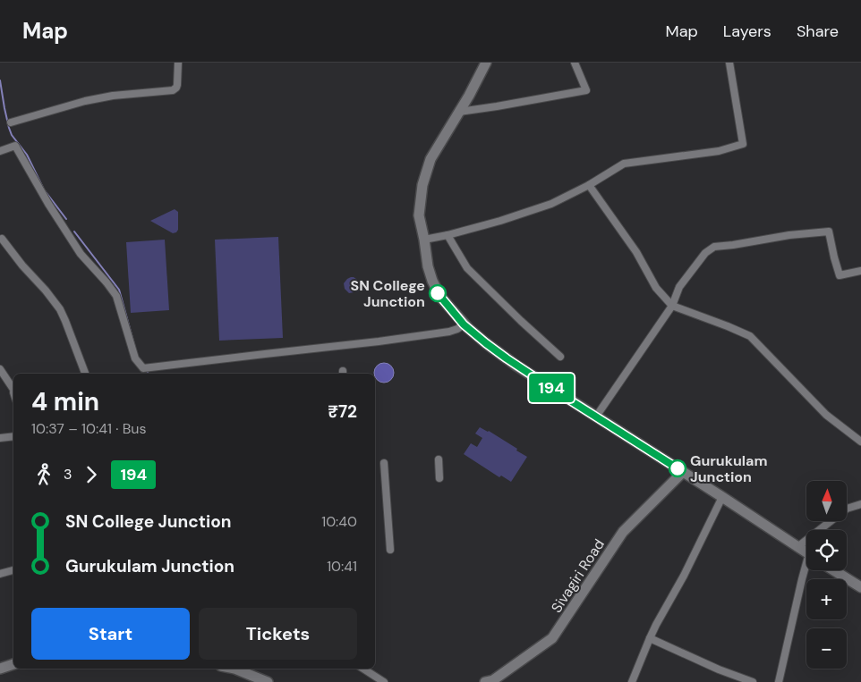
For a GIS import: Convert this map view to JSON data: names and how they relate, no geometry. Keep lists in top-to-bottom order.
{
  "streets": {
    "main road": ["Sivagiri Road"]
  },
  "places": ["SN College Junction", "Gurukulam Junction"],
  "lines": ["bus line 194"],
  "north": "top",
  "page": {
    "header": "Map",
    "nav": ["Map", "Layers", "Share"],
    "on_map": "194",
    "heading": ["4 min", "10:37 – 10:41 · Bus", "₹72"],
    "legs": ["3", "194"],
    "map_buttons": ["+", "−"],
    "list": [
      {
        "name": "SN College Junction",
        "value": "10:40"
      },
      {
        "name": "Gurukulam Junction",
        "value": "10:41"
      }
    ],
    "buttons": ["Start", "Tickets"]
  }
}
